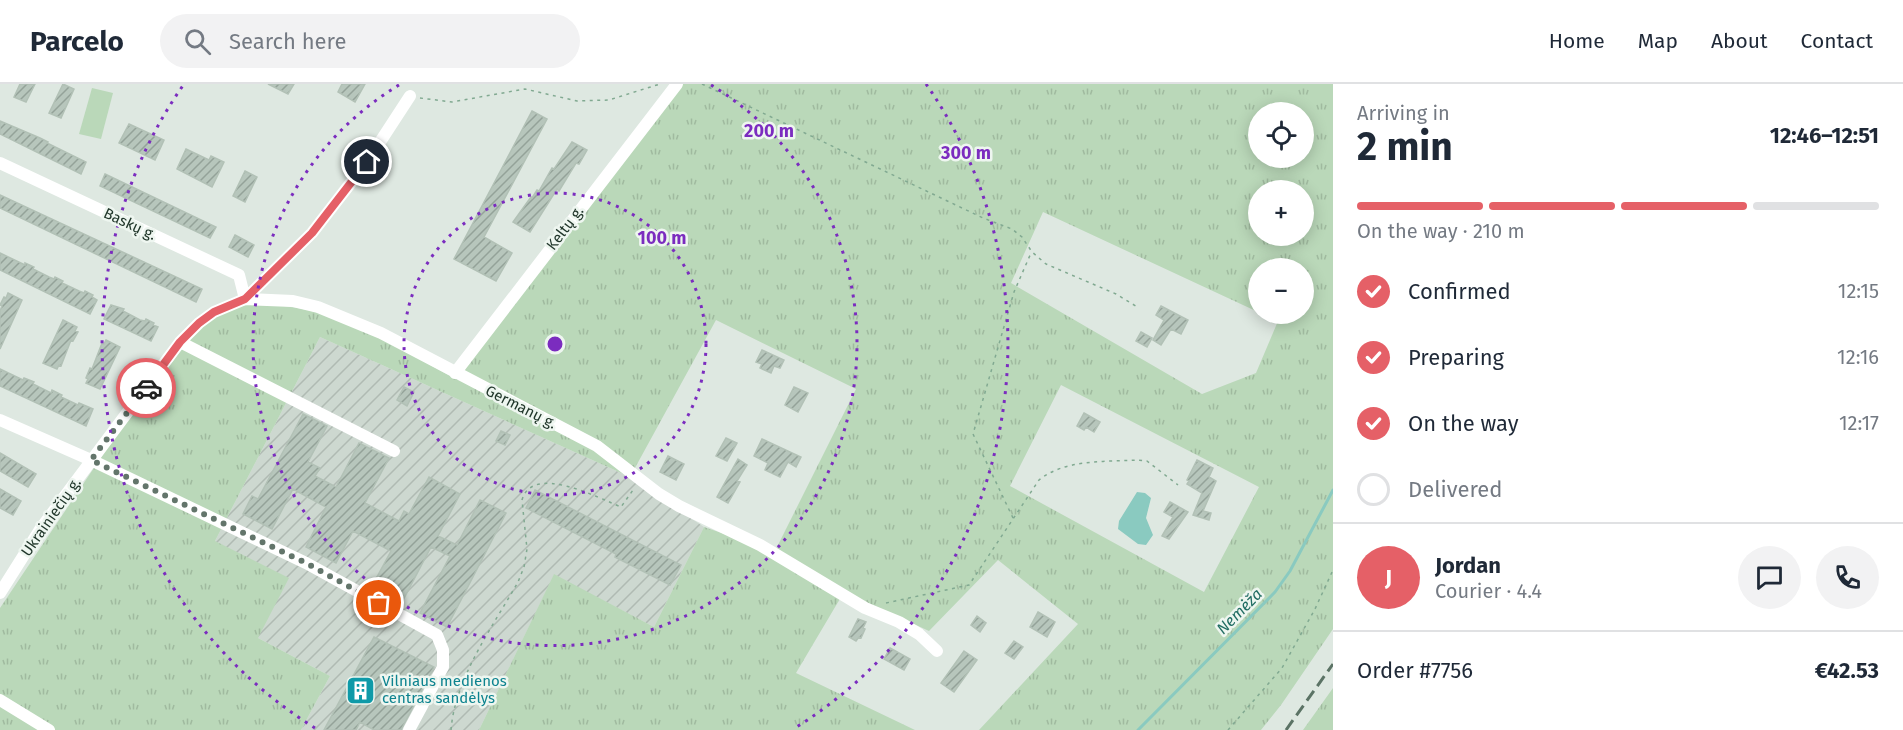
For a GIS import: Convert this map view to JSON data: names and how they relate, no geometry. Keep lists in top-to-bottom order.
{
  "streets": {
    "street": [
      "Baskų g.",
      "Keltų g.",
      "Germanų g.",
      "Ukrainiečių g."
    ]
  },
  "crossings": [
    ["Baskų g.", "Germanų g."],
    ["Baskų g.", "Ukrainiečių g."],
    ["Keltų g.", "Germanų g."],
    ["Germanų g.", "Ukrainiečių g."]
  ],
  "water": ["Nemėža"],
  "places": {
    "building": ["Vilniaus medienos centras sandėlys"]
  },
  "page": {
    "header": "Parcelo",
    "search": "Search here",
    "nav": [
      "Home",
      "Map",
      "About",
      "Contact"
    ],
    "heading": ["2 min", "Arriving in", "12:46–12:51"],
    "panel": [
      "Jordan",
      "Courier · 4.4",
      "Order #7756",
      "€42.53"
    ],
    "map_buttons": ["+", "−"],
    "bar": "On the way · 210 m",
    "list": [
      ["Confirmed", "12:15"],
      ["Preparing", "12:16"],
      ["On the way", "12:17"],
      "Delivered"
    ],
    "round": "J"
  },
  "rings": ["200 m", "300 m", "100 m"]
}
